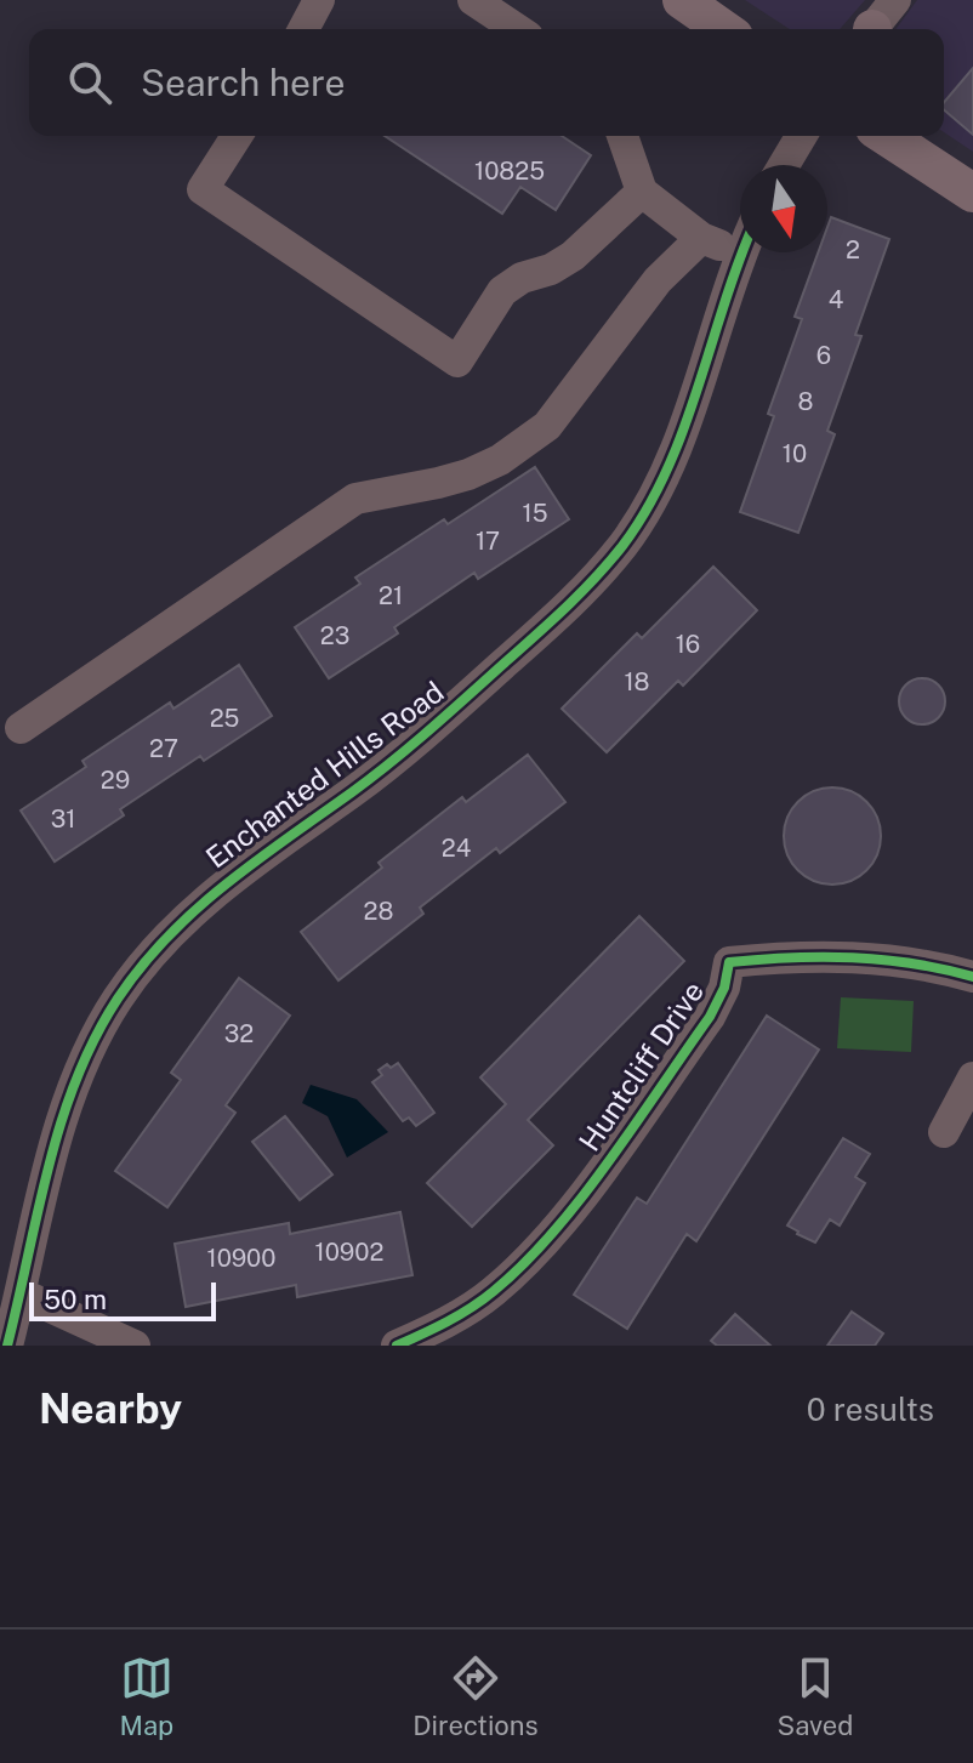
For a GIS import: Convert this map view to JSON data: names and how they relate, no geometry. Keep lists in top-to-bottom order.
{
  "streets": {
    "street": ["Enchanted Hills Road", "Huntcliff Drive"]
  },
  "house_numbers": [
    "10825",
    "2",
    "4",
    "6",
    "8",
    "10",
    "15",
    "17",
    "21",
    "23",
    "16",
    "18",
    "25",
    "27",
    "29",
    "31",
    "24",
    "28",
    "32",
    "10902",
    "10900"
  ],
  "scale_bar": "50 m",
  "north": "bottom",
  "page": {
    "search": "Search here",
    "scale": "50 m",
    "heading": ["Nearby", "0 results"],
    "nav": ["Map", "Directions", "Saved"]
  }
}
